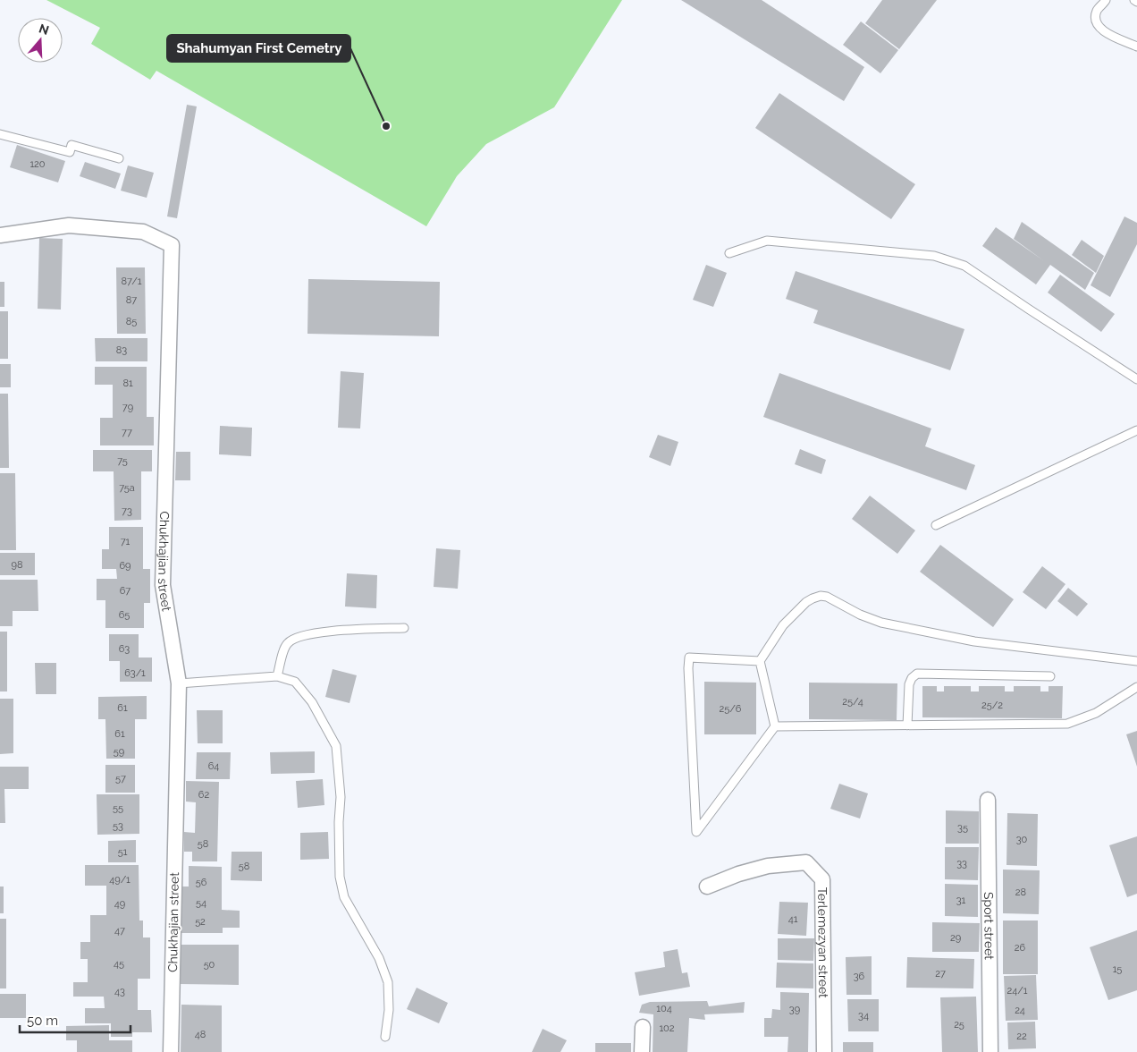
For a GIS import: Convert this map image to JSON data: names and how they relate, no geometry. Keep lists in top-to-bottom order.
{
  "streets": {
    "street": ["Chukhajian street", "Sport street", "Terlemezyan street"]
  },
  "places": ["Shahumyan First Cemetry"],
  "house_numbers": [
    "120",
    "87/1",
    "87",
    "85",
    "83",
    "81",
    "79",
    "77",
    "75",
    "75a",
    "73",
    "71",
    "98",
    "69",
    "67",
    "65",
    "63",
    "63/1",
    "25/4",
    "25/2",
    "61",
    "25/6",
    "61",
    "59",
    "64",
    "57",
    "62",
    "55",
    "53",
    "35",
    "30",
    "58",
    "51",
    "33",
    "58",
    "49/1",
    "56",
    "28",
    "31",
    "54",
    "49",
    "41",
    "52",
    "47",
    "29",
    "26",
    "45",
    "50",
    "15",
    "27",
    "36",
    "24/1",
    "43",
    "104",
    "39",
    "24",
    "34",
    "25",
    "102",
    "48",
    "22"
  ],
  "scale_bar": "50 m",
  "north": "top"
}
